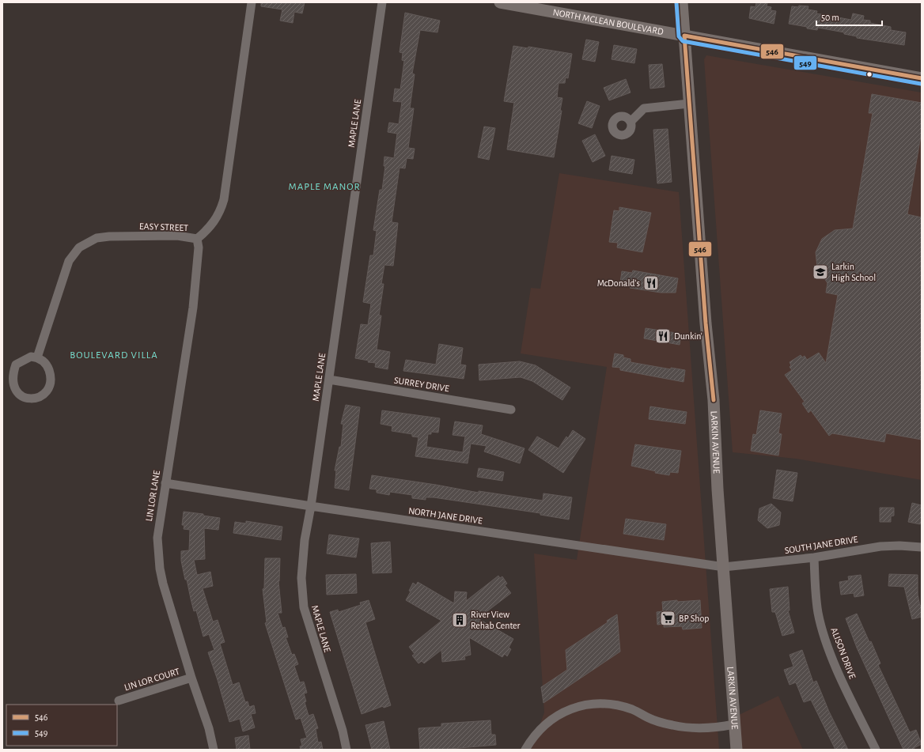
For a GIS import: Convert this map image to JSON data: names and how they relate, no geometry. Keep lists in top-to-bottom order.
{
  "streets": {
    "main road": ["NORTH MCLEAN BOULEVARD", "LARKIN AVENUE"],
    "street": [
      "MAPLE LANE",
      "EASY STREET",
      "SURREY DRIVE",
      "LIN LOR LANE",
      "NORTH JANE DRIVE",
      "SOUTH JANE DRIVE",
      "ALISON DRIVE",
      "LIN LOR COURT"
    ]
  },
  "crossings": [
    ["NORTH MCLEAN BOULEVARD", "LARKIN AVENUE"],
    ["MAPLE LANE", "SURREY DRIVE"],
    ["MAPLE LANE", "NORTH JANE DRIVE"],
    ["EASY STREET", "LIN LOR LANE"],
    ["LARKIN AVENUE", "NORTH JANE DRIVE"],
    ["LARKIN AVENUE", "SOUTH JANE DRIVE"],
    ["LIN LOR LANE", "NORTH JANE DRIVE"],
    ["LIN LOR LANE", "LIN LOR COURT"],
    ["NORTH JANE DRIVE", "SOUTH JANE DRIVE"],
    ["SOUTH JANE DRIVE", "ALISON DRIVE"]
  ],
  "districts": ["MAPLE MANOR", "BOULEVARD VILLA"],
  "places": {
    "school or university": ["Larkin High School"],
    "restaurant": ["McDonald's", "Dunkin'"],
    "supermarket": ["BP Shop"],
    "building": ["River View Rehab Center"]
  },
  "lines": ["transit line 549", "transit line 546"],
  "legend": ["546", "549"],
  "scale_bar": "50 m"
}
